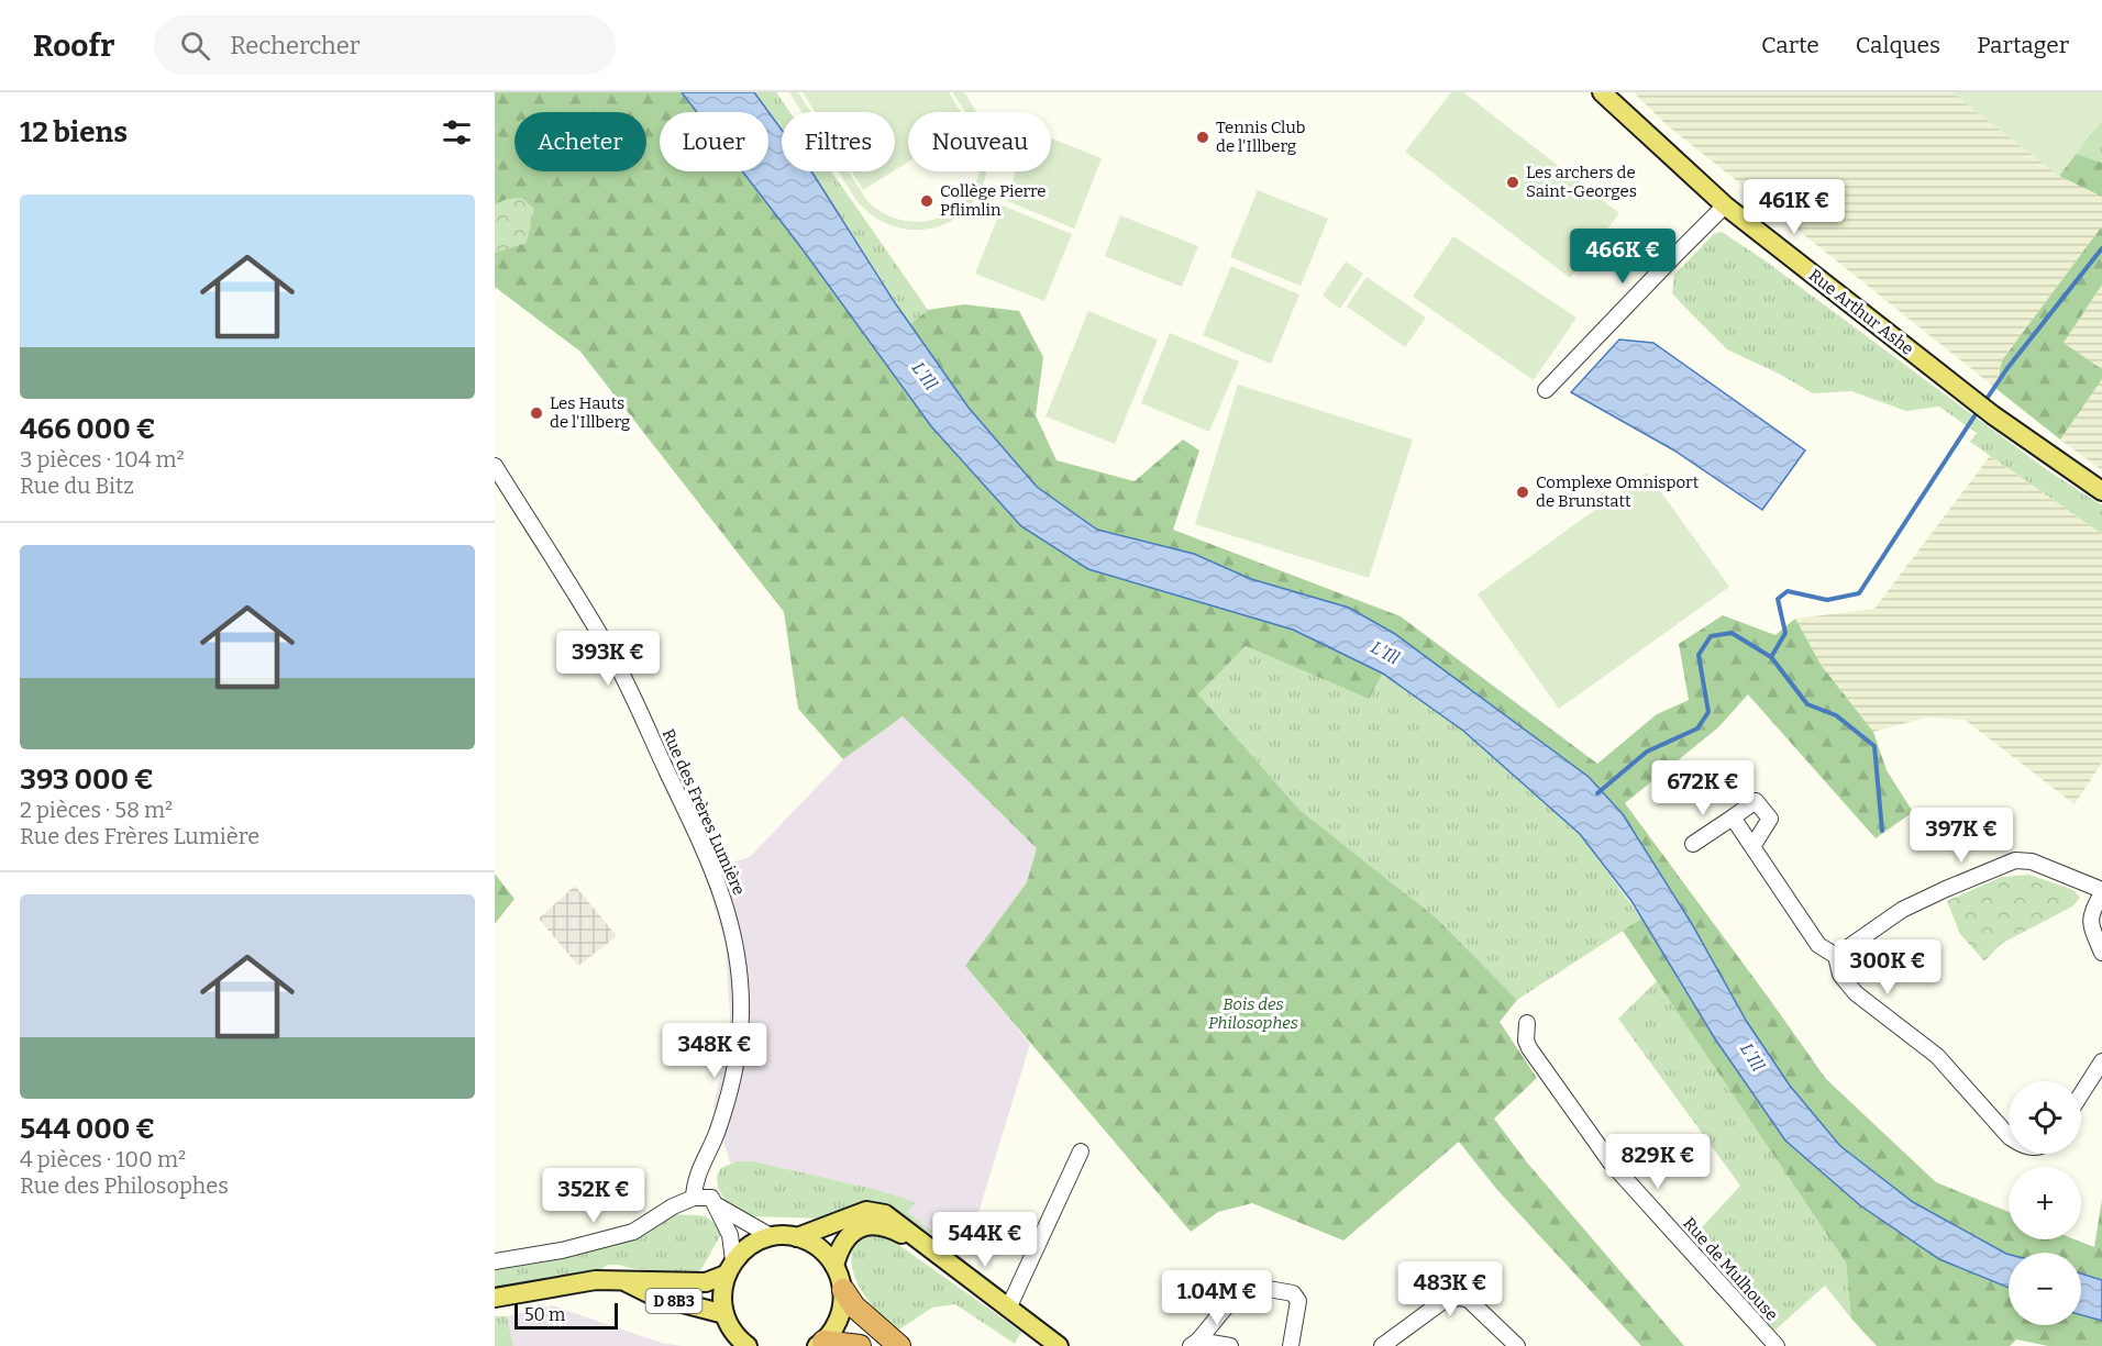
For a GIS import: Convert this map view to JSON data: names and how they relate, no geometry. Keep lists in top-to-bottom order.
{
  "streets": {
    "main road": ["Rue Arthur Ashe", "D 8B3"],
    "street": ["Rue des Frères Lumière", "Rue de Mulhouse"]
  },
  "water": ["L'Ill"],
  "parks": ["Bois des Philosophes"],
  "places": [
    "Tennis Club de l'Illberg",
    "Les archers de Saint-Georges",
    "Collège Pierre Pflimlin",
    "Les Hauts de l'Illberg",
    "Complexe Omnisport de Brunstatt"
  ],
  "scale_bar": "50 m",
  "page": {
    "header": "Roofr",
    "search": "Rechercher",
    "nav": ["Carte", "Calques", "Partager"],
    "heading": "12 biens",
    "chip": [
      "Acheter",
      "Louer",
      "Filtres",
      "Nouveau"
    ],
    "list": [
      {
        "name": "466 000 €",
        "note": "3 pièces · 104 m² · Rue du Bitz"
      },
      {
        "name": "393 000 €",
        "note": "2 pièces · 58 m² · Rue des Frères Lumière"
      },
      {
        "name": "544 000 €",
        "note": "4 pièces · 100 m² · Rue des Philosophes"
      }
    ],
    "price": [
      "461K €",
      "466K €",
      "393K €",
      "672K €",
      "397K €",
      "300K €",
      "348K €",
      "829K €",
      "352K €",
      "544K €",
      "483K €",
      "1.04M €"
    ],
    "map_buttons": ["+", "−"],
    "scale": "50 m"
  }
}
